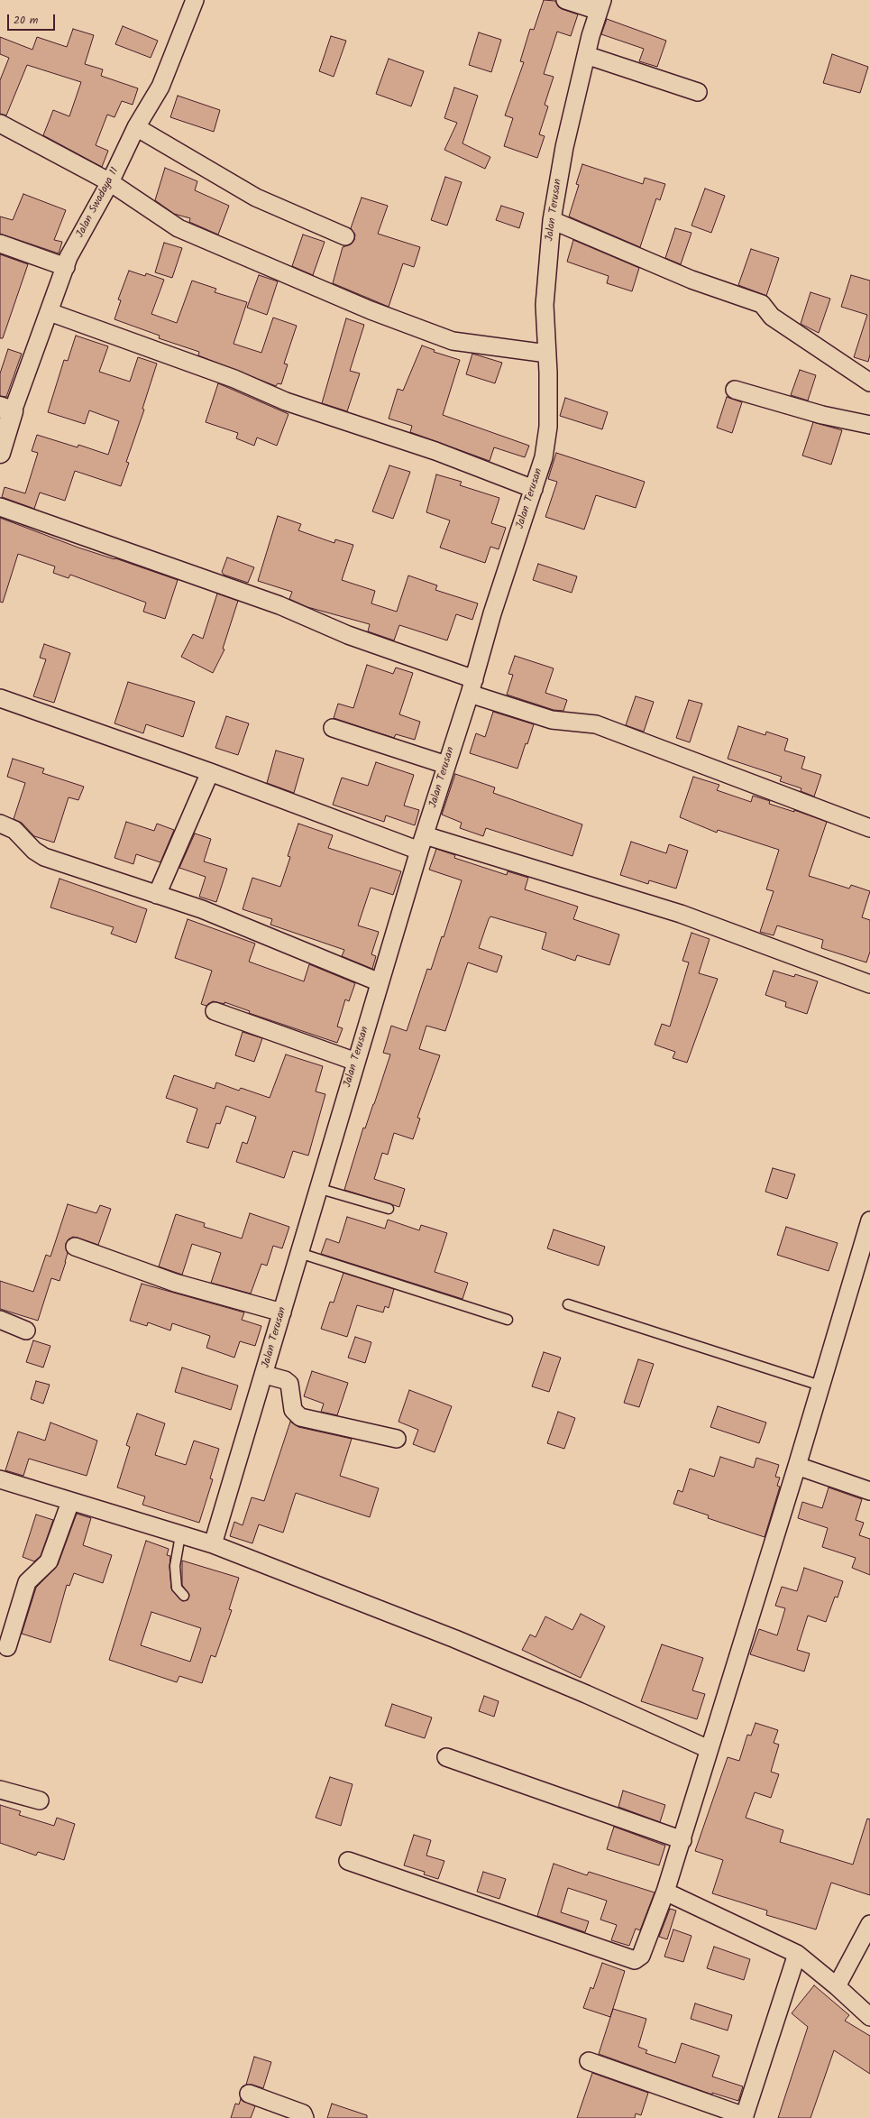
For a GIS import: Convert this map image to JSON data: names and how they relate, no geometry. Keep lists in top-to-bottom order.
{
  "streets": {
    "street": ["Jalan Swadaya II", "Jalan Terusan"]
  },
  "scale_bar": "20 m"
}
